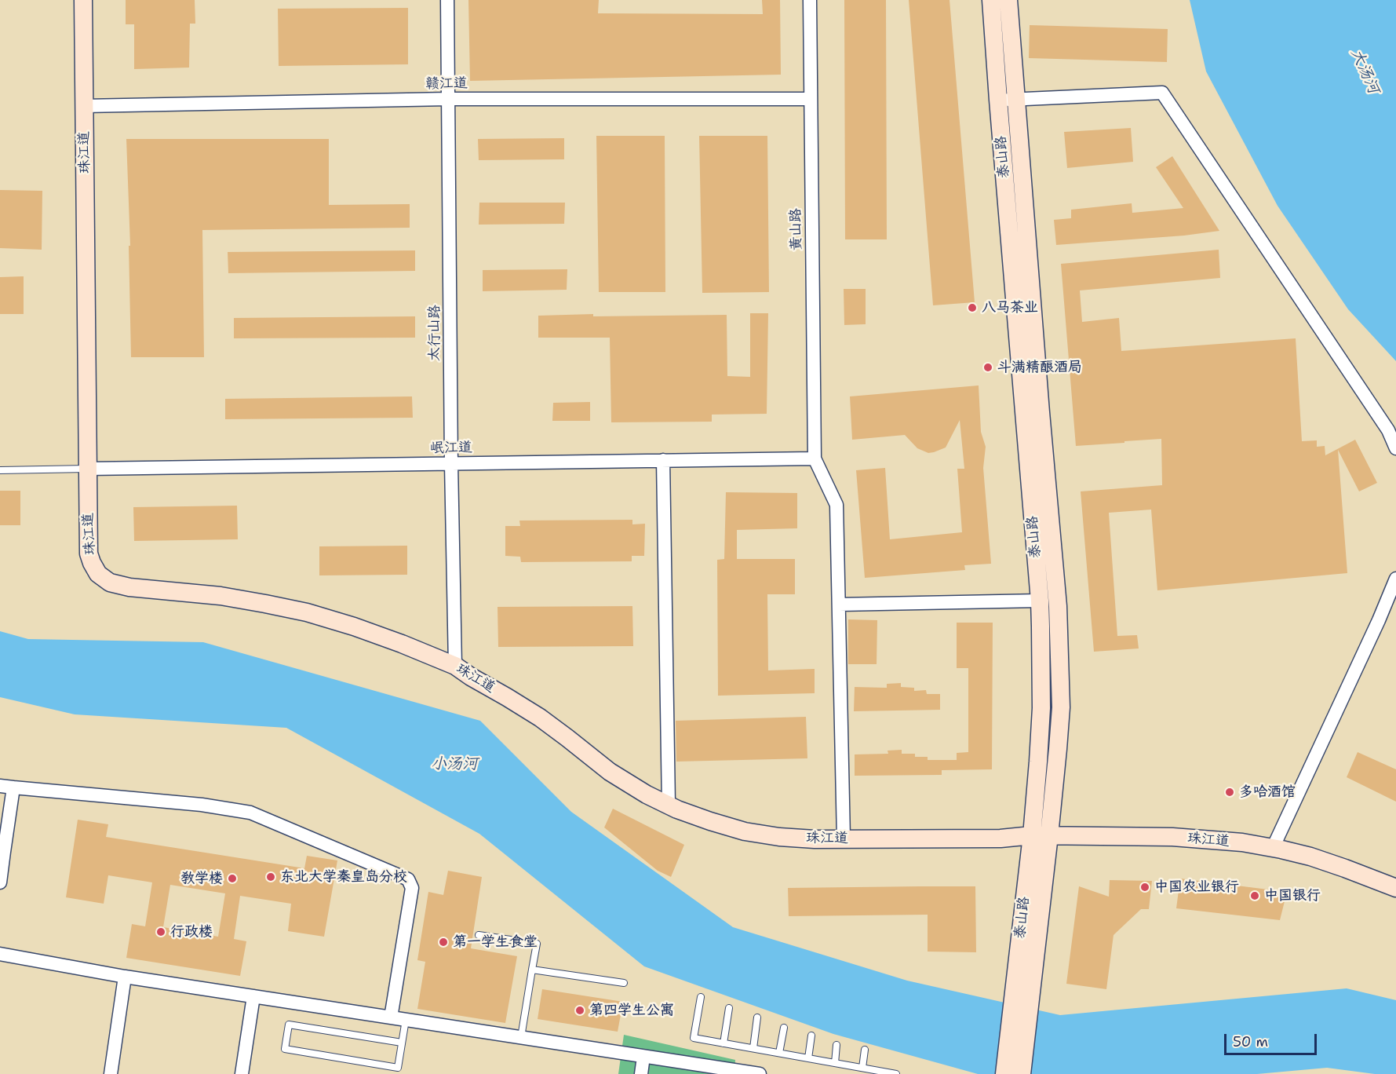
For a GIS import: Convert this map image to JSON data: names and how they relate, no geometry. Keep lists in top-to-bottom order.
{
  "streets": {
    "street": [
      "赣江道",
      "珠江道",
      "泰山路",
      "黄山路",
      "太行山路",
      "岷江道"
    ]
  },
  "crossings": [
    ["赣江道", "珠江道"],
    ["赣江道", "黄山路"],
    ["赣江道", "太行山路"],
    ["珠江道", "泰山路"],
    ["珠江道", "太行山路"],
    ["珠江道", "岷江道"],
    ["黄山路", "岷江道"],
    ["太行山路", "岷江道"]
  ],
  "water": ["大汤河", "小汤河"],
  "places": [
    "八马茶业",
    "斗满精酿酒局",
    "多哈酒馆",
    "东北大学秦皇岛分校",
    "教学楼",
    "中国农业银行",
    "中国银行",
    "行政楼",
    "第一学生食堂",
    "第四学生公寓"
  ],
  "scale_bar": "50 m"
}
